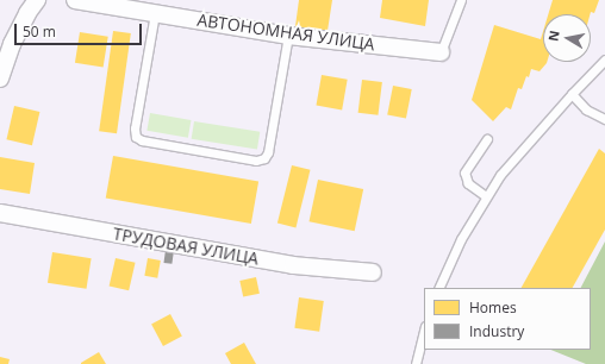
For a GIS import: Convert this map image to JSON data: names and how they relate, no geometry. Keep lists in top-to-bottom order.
{
  "streets": {
    "street": ["АВТОНОМНАЯ УЛИЦА", "ТРУДОВАЯ УЛИЦА"]
  },
  "legend": ["Homes", "Industry"],
  "scale_bar": "50 m",
  "north": "left"
}
